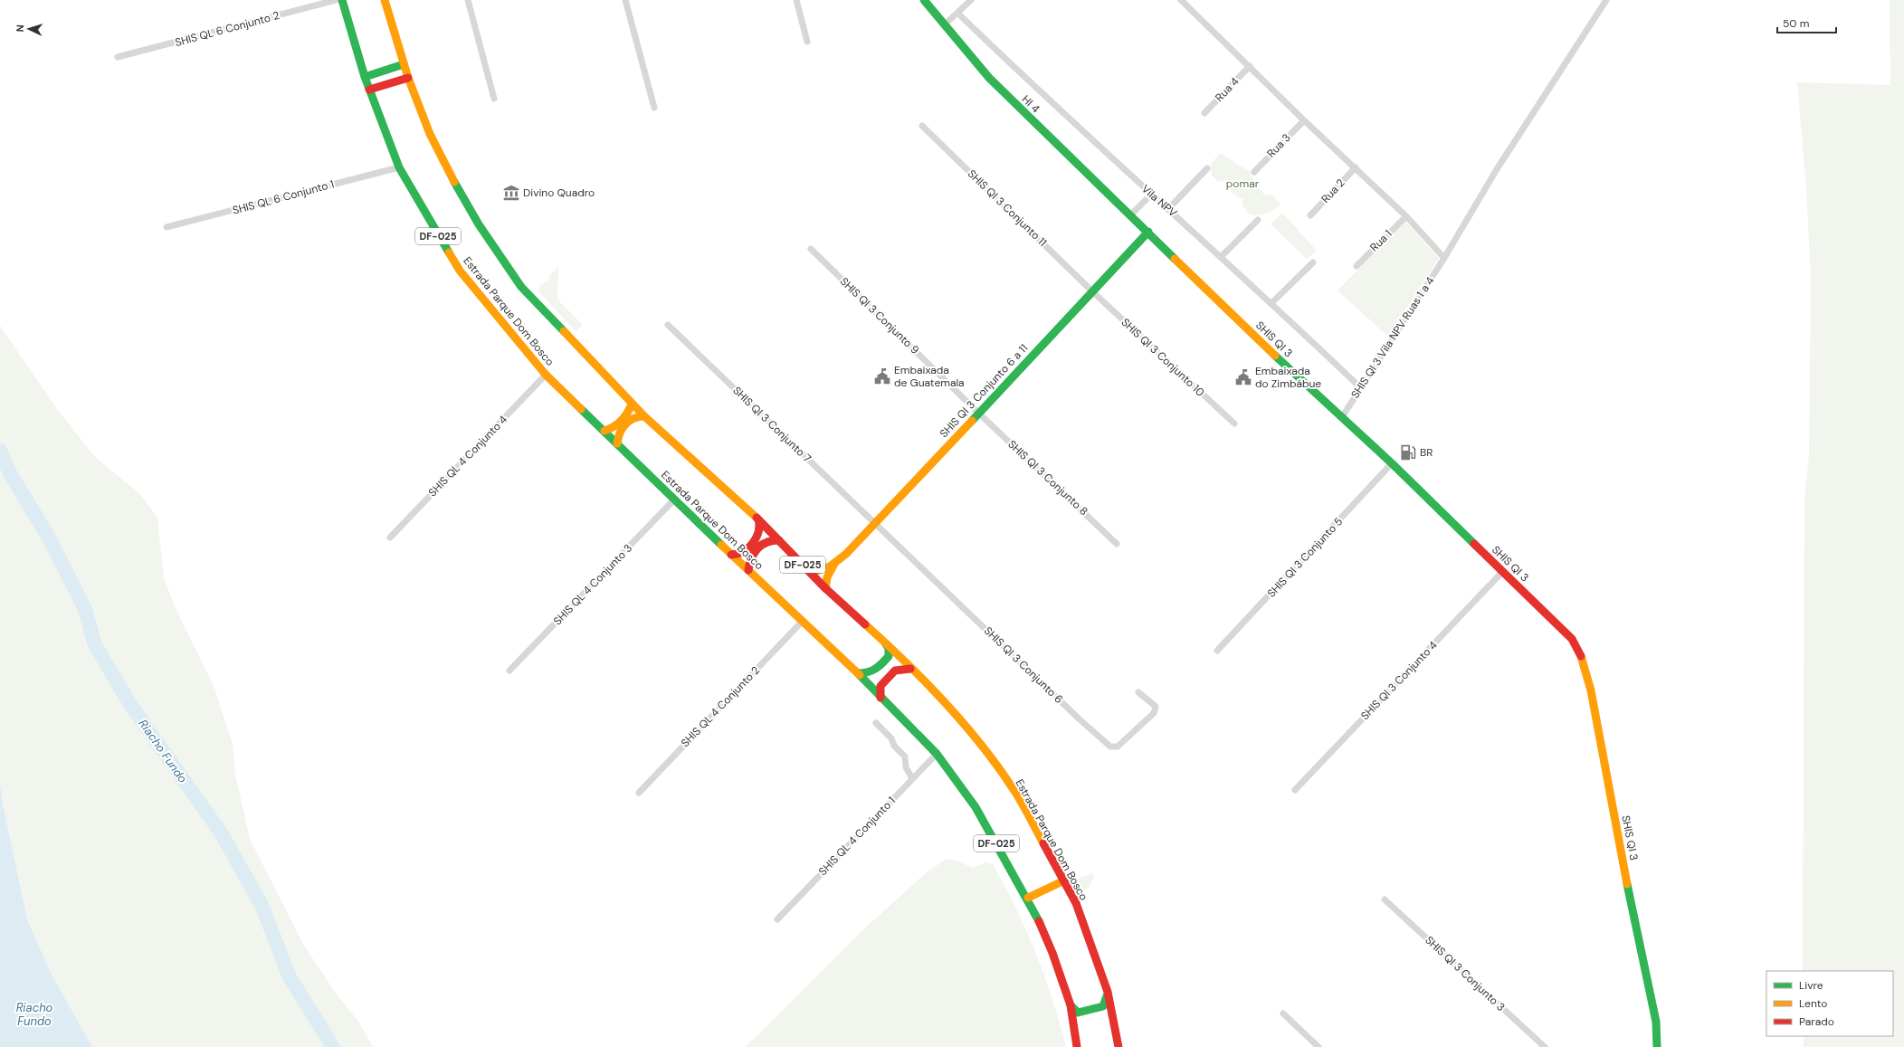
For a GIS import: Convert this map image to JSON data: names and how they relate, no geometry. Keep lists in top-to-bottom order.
{
  "streets": {
    "main road": [
      "HI 4",
      "DF-025",
      "Estrada Parque Dom Bosco",
      "SHIS QI 3",
      "SHIS QI 3 Conjunto 6 a 11"
    ],
    "street": [
      "SHIS QL 6 Conjunto 2",
      "Rua 4",
      "Rua 3",
      "Rua 2",
      "SHIS QL 6 Conjunto 1",
      "Vila NPV",
      "SHIS QI 3 Conjunto 11",
      "Rua 1",
      "SHIS QI 3 Conjunto 9",
      "SHIS QI 3 Vila NPV Ruas 1 a 4",
      "SHIS QI 3 Conjunto 10",
      "SHIS QI 3 Conjunto 7",
      "SHIS QL 4 Conjunto 4",
      "SHIS QI 3 Conjunto 8",
      "SHIS QI 3 Conjunto 5",
      "SHIS QL 4 Conjunto 3",
      "SHIS QI 3 Conjunto 6",
      "SHIS QI 3 Conjunto 4",
      "SHIS QL 4 Conjunto 2",
      "SHIS QL 4 Conjunto 1",
      "SHIS QI 3 Conjunto 3"
    ]
  },
  "crossings": [
    ["HI 4", "SHIS QI 3"],
    ["SHIS QL 6 Conjunto 1", "Estrada Parque Dom Bosco"],
    ["Vila NPV", "SHIS QI 3 Vila NPV Ruas 1 a 4"],
    ["SHIS QI 3 Conjunto 11", "SHIS QI 3 Conjunto 10"],
    ["SHIS QI 3 Conjunto 11", "SHIS QI 3 Conjunto 6 a 11"],
    ["Estrada Parque Dom Bosco", "SHIS QI 3 Conjunto 6 a 11"],
    ["Estrada Parque Dom Bosco", "SHIS QL 4 Conjunto 4"],
    ["Estrada Parque Dom Bosco", "SHIS QL 4 Conjunto 3"],
    ["Estrada Parque Dom Bosco", "SHIS QL 4 Conjunto 2"],
    ["Estrada Parque Dom Bosco", "SHIS QL 4 Conjunto 1"],
    ["SHIS QI 3 Conjunto 9", "SHIS QI 3 Conjunto 6 a 11"],
    ["SHIS QI 3 Conjunto 9", "SHIS QI 3 Conjunto 8"],
    ["SHIS QI 3 Vila NPV Ruas 1 a 4", "SHIS QI 3"],
    ["SHIS QI 3", "SHIS QI 3 Conjunto 6 a 11"],
    ["SHIS QI 3", "SHIS QI 3 Conjunto 5"],
    ["SHIS QI 3", "SHIS QI 3 Conjunto 4"],
    ["SHIS QI 3 Conjunto 10", "SHIS QI 3 Conjunto 6 a 11"],
    ["SHIS QI 3 Conjunto 6 a 11", "SHIS QI 3 Conjunto 7"],
    ["SHIS QI 3 Conjunto 6 a 11", "SHIS QI 3 Conjunto 8"],
    ["SHIS QI 3 Conjunto 6 a 11", "SHIS QI 3 Conjunto 6"],
    ["SHIS QI 3 Conjunto 7", "SHIS QI 3 Conjunto 6"]
  ],
  "water": ["Riacho Fundo"],
  "parks": ["pomar"],
  "places": {
    "museum": ["Divino Quadro"],
    "public building": ["Embaixada de Guatemala", "Embaixada do Zimbábue"],
    "fuel station": ["BR"]
  },
  "legend": ["Livre", "Lento", "Parado"],
  "scale_bar": "50 m",
  "north": "left"
}
